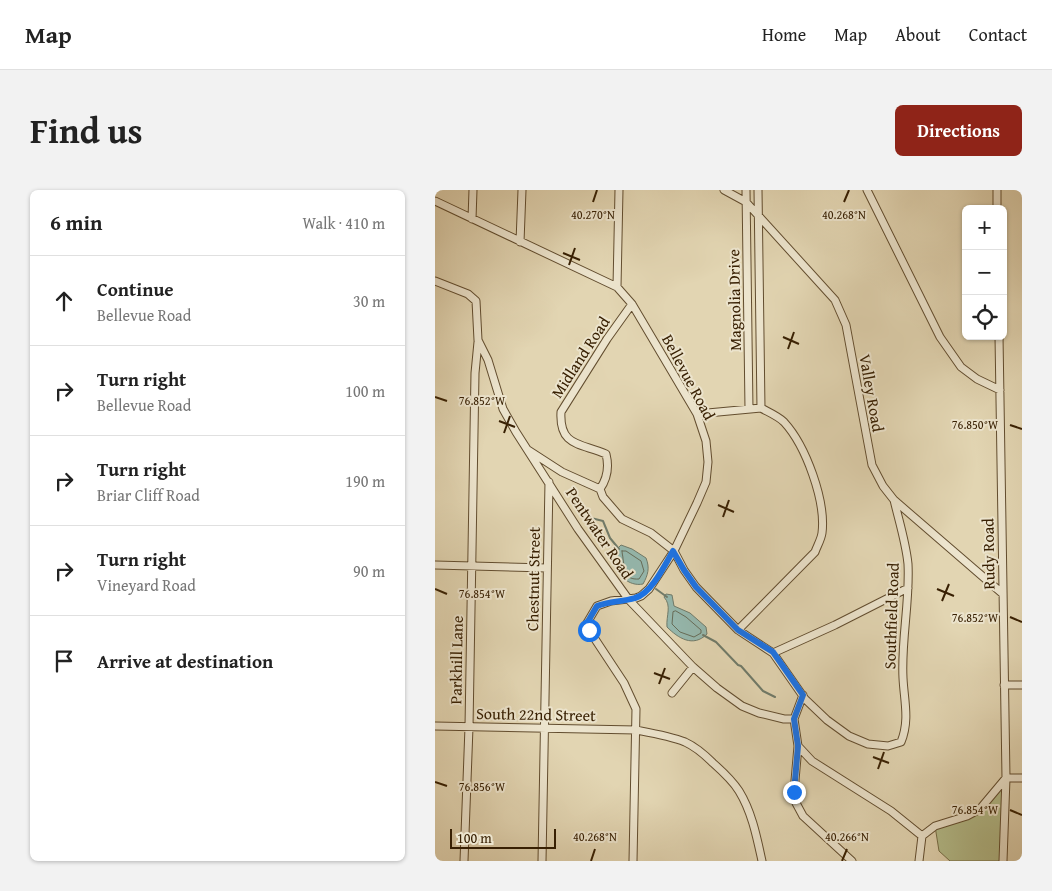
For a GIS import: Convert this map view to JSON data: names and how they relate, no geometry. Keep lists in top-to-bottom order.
{
  "streets": {
    "street": [
      "Magnolia Drive",
      "Midland Road",
      "Bellevue Road",
      "Valley Road",
      "Pentwater Road",
      "Rudy Road",
      "Chestnut Street",
      "Southfield Road",
      "Parkhill Lane",
      "South 22nd Street"
    ]
  },
  "crossings": [
    ["Magnolia Drive", "Valley Road"],
    ["Midland Road", "Bellevue Road"],
    ["Bellevue Road", "Pentwater Road"],
    ["Bellevue Road", "South 22nd Street"],
    ["Valley Road", "Rudy Road"],
    ["Valley Road", "Southfield Road"],
    ["Pentwater Road", "Chestnut Street"],
    ["Chestnut Street", "South 22nd Street"],
    ["Parkhill Lane", "South 22nd Street"]
  ],
  "scale_bar": "100 m",
  "page": {
    "header": "Map",
    "nav": [
      "Home",
      "Map",
      "About",
      "Contact"
    ],
    "title": "Find us",
    "buttons": "Directions",
    "heading": ["6 min", "Walk · 410 m"],
    "map_buttons": ["+", "−"],
    "list": [
      ["Continue", "Bellevue Road", "30 m"],
      ["Turn right", "Bellevue Road", "100 m"],
      ["Turn right", "Briar Cliff Road", "190 m"],
      ["Turn right", "Vineyard Road", "90 m"],
      "Arrive at destination"
    ],
    "scale": "100 m"
  },
  "coordinates": [
    "40.270°N",
    "40.268°N",
    "76.852°W",
    "76.850°W",
    "76.854°W",
    "76.856°W",
    "40.266°N"
  ]
}
